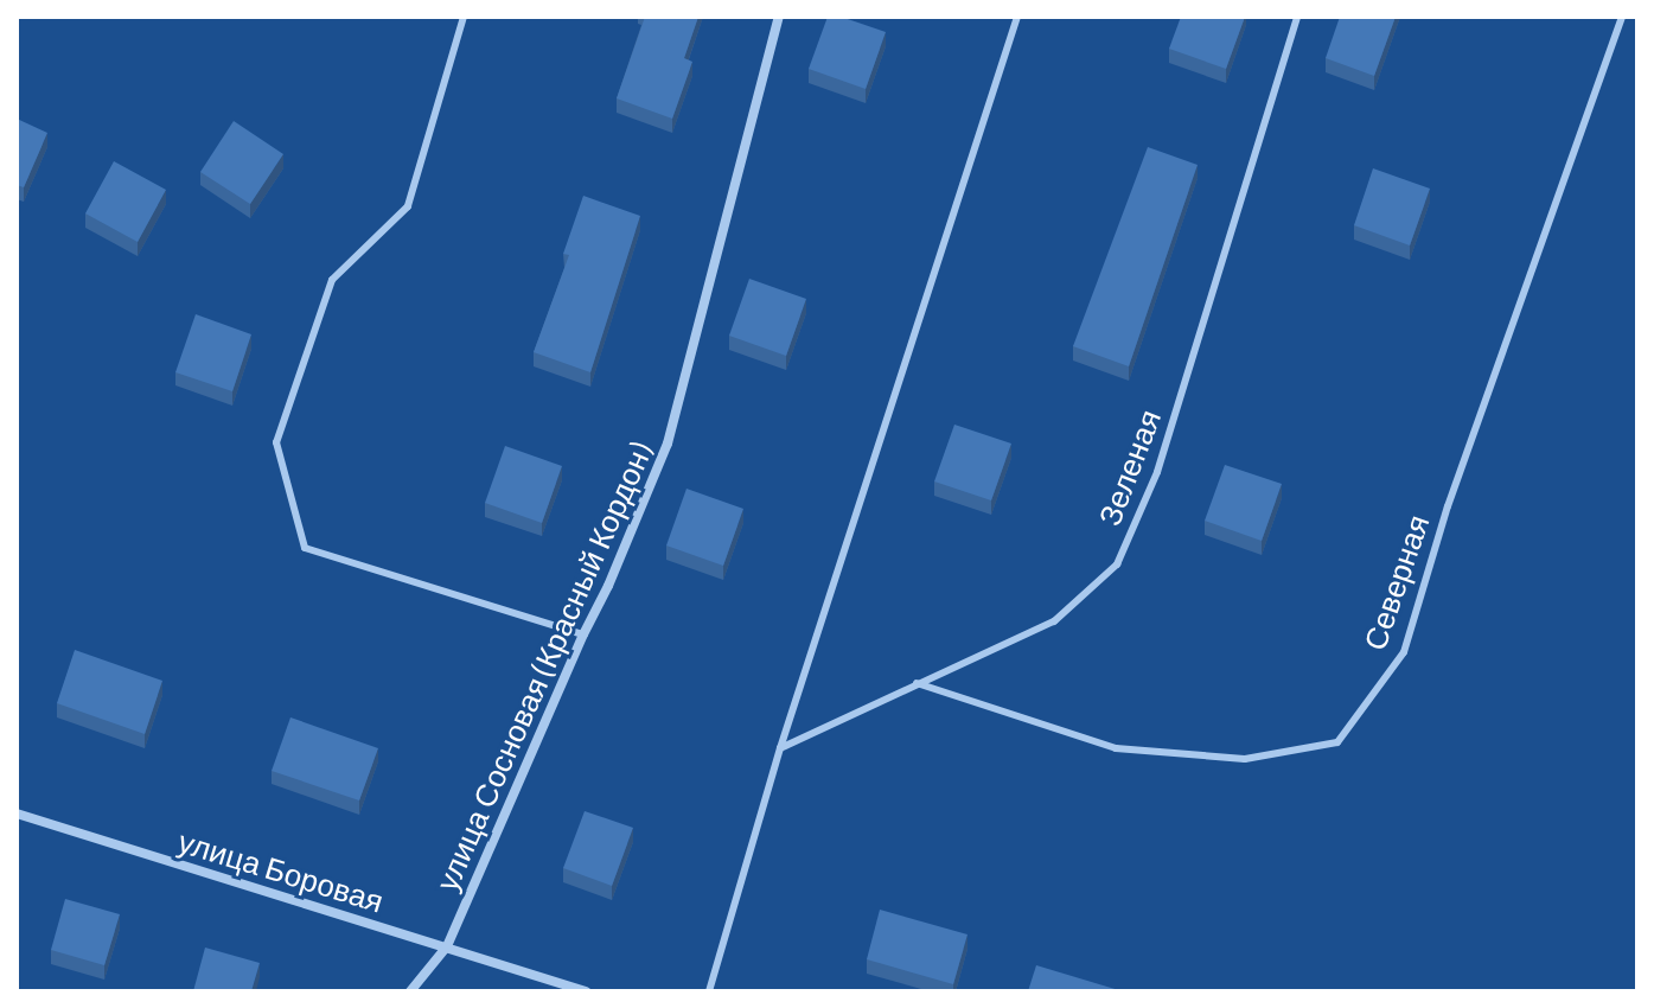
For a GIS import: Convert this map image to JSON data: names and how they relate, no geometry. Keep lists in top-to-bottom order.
{
  "streets": {
    "street": ["улица Сосновая (Красный Кордон)", "улица Боровая"],
    "lane": ["Зеленая", "Северная"]
  },
  "crossings": [
    ["Зеленая", "Северная"],
    ["улица Сосновая (Красный Кордон)", "улица Боровая"]
  ]
}
